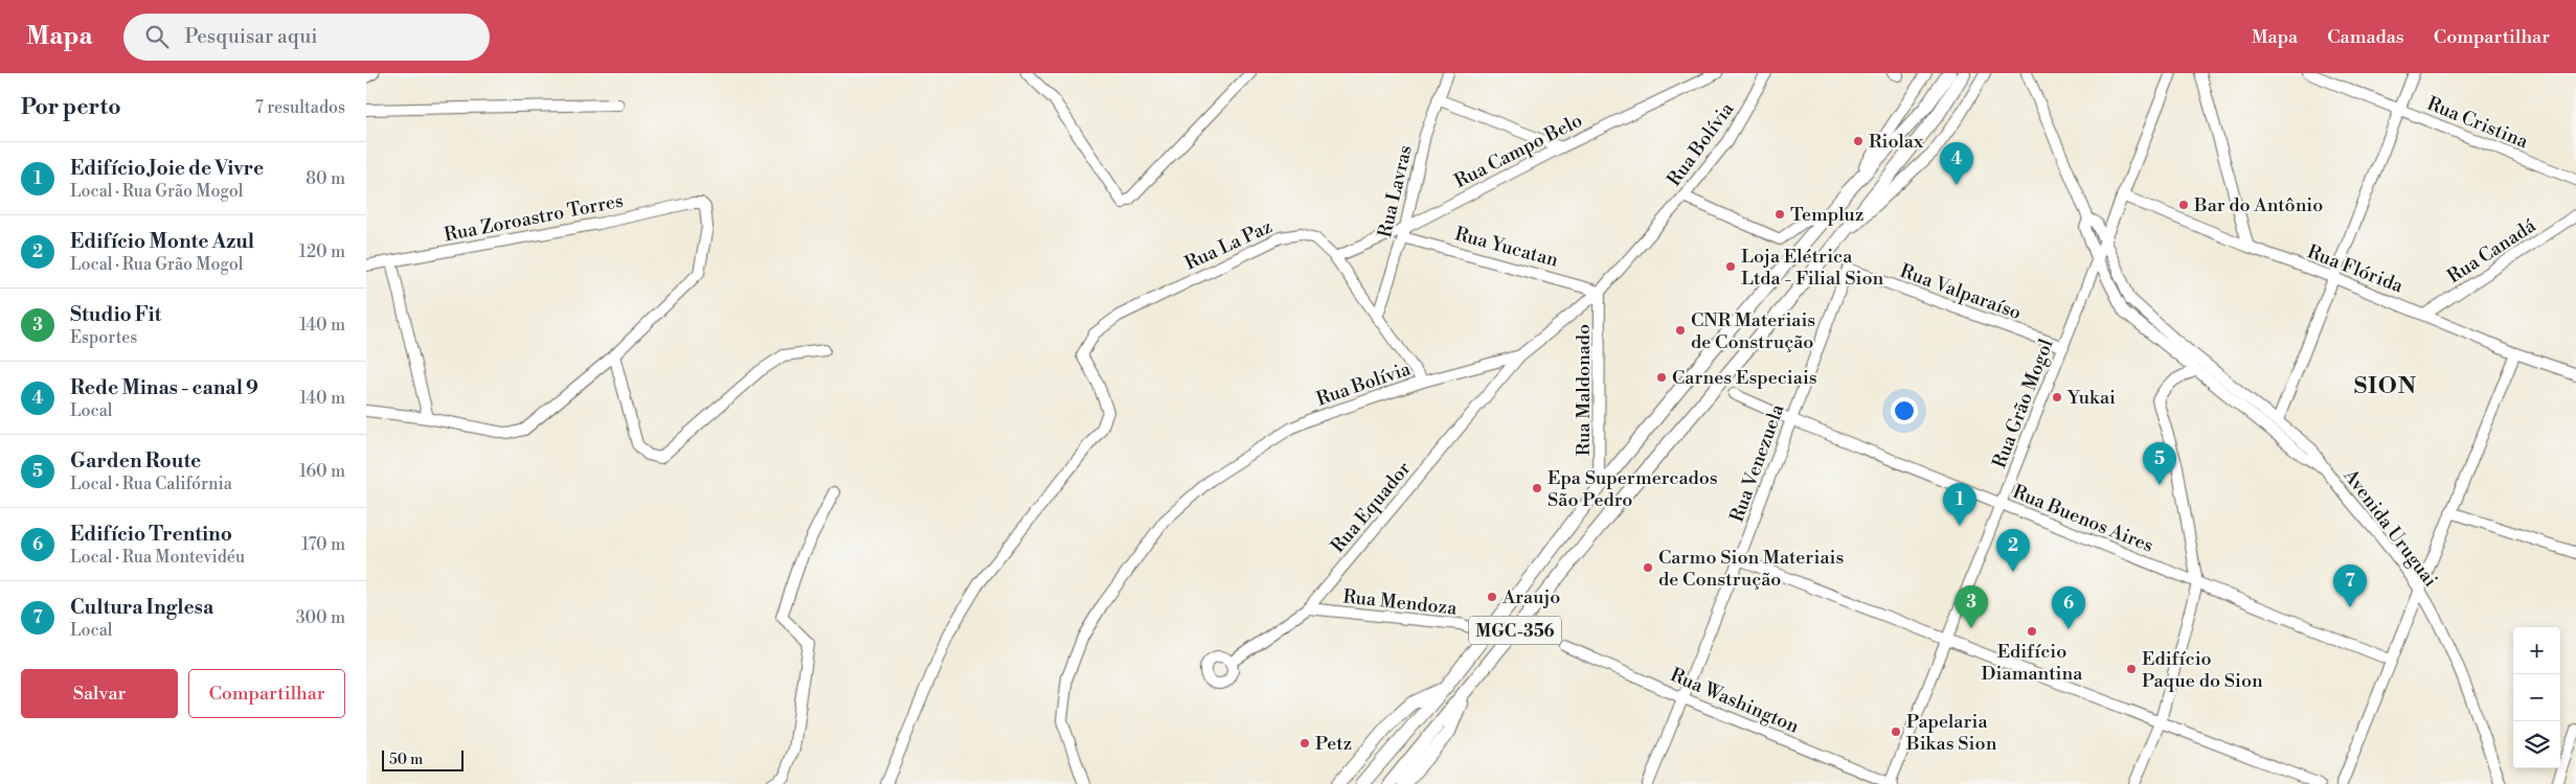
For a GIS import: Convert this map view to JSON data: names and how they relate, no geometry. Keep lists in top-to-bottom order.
{
  "streets": {
    "main road": ["MGC-356"],
    "street": [
      "Rua Cristina",
      "Rua Bolívia",
      "Rua Campo Belo",
      "Rua Lavras",
      "Rua Zoroastro Torres",
      "Rua La Paz",
      "Rua Yucatan",
      "Rua Canadá",
      "Rua Flórida",
      "Rua Valparaíso",
      "Rua Maldonado",
      "Rua Grão Mogol",
      "Rua Venezuela",
      "Rua Equador",
      "Rua Buenos Aires",
      "Avenida Uruguai",
      "Rua Mendoza",
      "Rua Washington"
    ]
  },
  "crossings": [
    ["Rua Bolívia", "Rua La Paz"],
    ["Rua Bolívia", "Rua Yucatan"],
    ["Rua Bolívia", "Rua Maldonado"],
    ["Rua Bolívia", "Rua Equador"],
    ["Rua Campo Belo", "Rua Lavras"],
    ["Rua Campo Belo", "Rua La Paz"],
    ["Rua Campo Belo", "Rua Yucatan"],
    ["Rua Lavras", "Rua La Paz"],
    ["Rua Lavras", "Rua Yucatan"],
    ["Rua Yucatan", "Rua Maldonado"],
    ["Rua Canadá", "Rua Flórida"],
    ["Rua Flórida", "Rua Grão Mogol"],
    ["Rua Valparaíso", "Rua Grão Mogol"],
    ["Rua Valparaíso", "Rua Venezuela"],
    ["Rua Maldonado", "MGC-356"],
    ["Rua Grão Mogol", "Rua Buenos Aires"],
    ["Rua Grão Mogol", "Avenida Uruguai"],
    ["Rua Grão Mogol", "Rua Washington"],
    ["Rua Venezuela", "Rua Buenos Aires"],
    ["Rua Venezuela", "Rua Washington"],
    ["Rua Equador", "Rua Mendoza"],
    ["Rua Mendoza", "MGC-356"]
  ],
  "districts": ["SION"],
  "places": [
    "Riolax",
    "Bar do Antônio",
    "Templuz",
    "Loja Elétrica Ltda - Filial Sion",
    "CNR Materiais de Construção",
    "Carnes Especiais",
    "Yukai",
    "Epa Supermercados São Pedro",
    "Carmo Sion Materiais de Construção",
    "Araujo",
    "Edifício Diamantina",
    "Edifício Paque do Sion",
    "Papelaria Bikas Sion",
    "Petz"
  ],
  "scale_bar": "50 m",
  "page": {
    "header": "Mapa",
    "search": "Pesquisar aqui",
    "nav": ["Mapa", "Camadas", "Compartilhar"],
    "heading": ["Por perto", "7 resultados"],
    "list": [
      {
        "mark": "1",
        "name": "Edifício Joie de Vivre",
        "note": "Local · Rua Grão Mogol",
        "value": "80 m"
      },
      {
        "mark": "2",
        "name": "Edifício Monte Azul",
        "note": "Local · Rua Grão Mogol",
        "value": "120 m"
      },
      {
        "mark": "3",
        "name": "Studio Fit",
        "note": "Esportes",
        "value": "140 m"
      },
      {
        "mark": "4",
        "name": "Rede Minas - canal 9",
        "note": "Local",
        "value": "140 m"
      },
      {
        "mark": "5",
        "name": "Garden Route",
        "note": "Local · Rua Califórnia",
        "value": "160 m"
      },
      {
        "mark": "6",
        "name": "Edifício Trentino",
        "note": "Local · Rua Montevidéu",
        "value": "170 m"
      },
      {
        "mark": "7",
        "name": "Cultura Inglesa",
        "note": "Local",
        "value": "300 m"
      }
    ],
    "pins": [
      "4",
      "5",
      "1",
      "2",
      "7",
      "3",
      "6"
    ],
    "map_buttons": ["+", "−"],
    "buttons": ["Salvar", "Compartilhar"],
    "scale": "50 m"
  }
}
